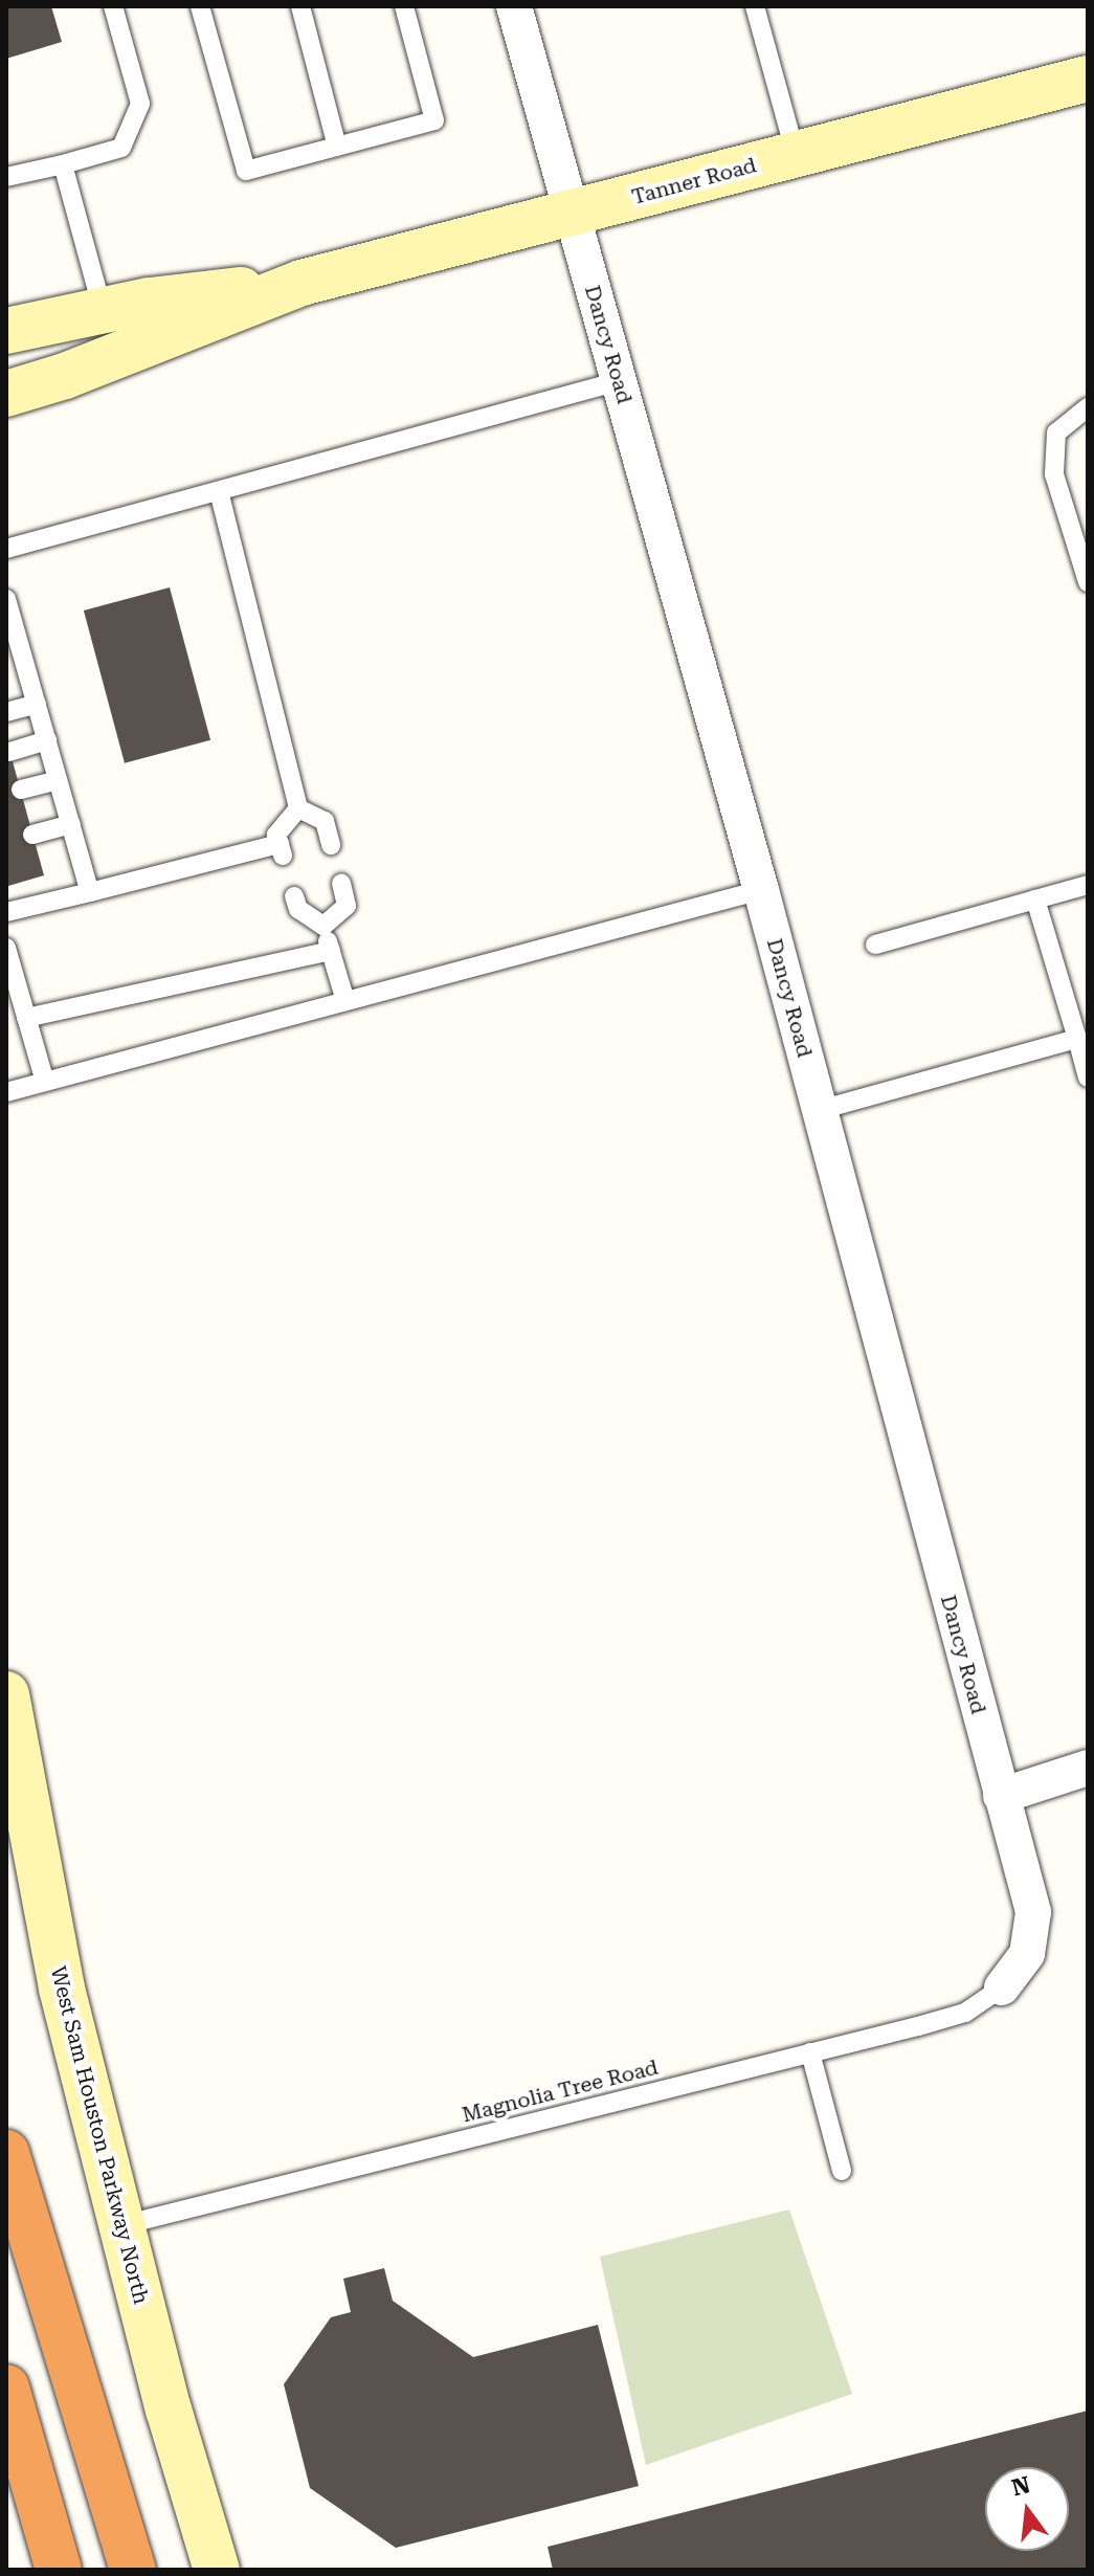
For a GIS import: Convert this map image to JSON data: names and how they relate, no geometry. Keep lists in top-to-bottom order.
{
  "streets": {
    "main road": ["Tanner Road", "West Sam Houston Parkway North"],
    "street": ["Dancy Road"],
    "lane": ["Magnolia Tree Road"]
  },
  "crossings": [
    ["Tanner Road", "Dancy Road"],
    ["Dancy Road", "Magnolia Tree Road"],
    ["Magnolia Tree Road", "West Sam Houston Parkway North"]
  ],
  "north": "top"
}
